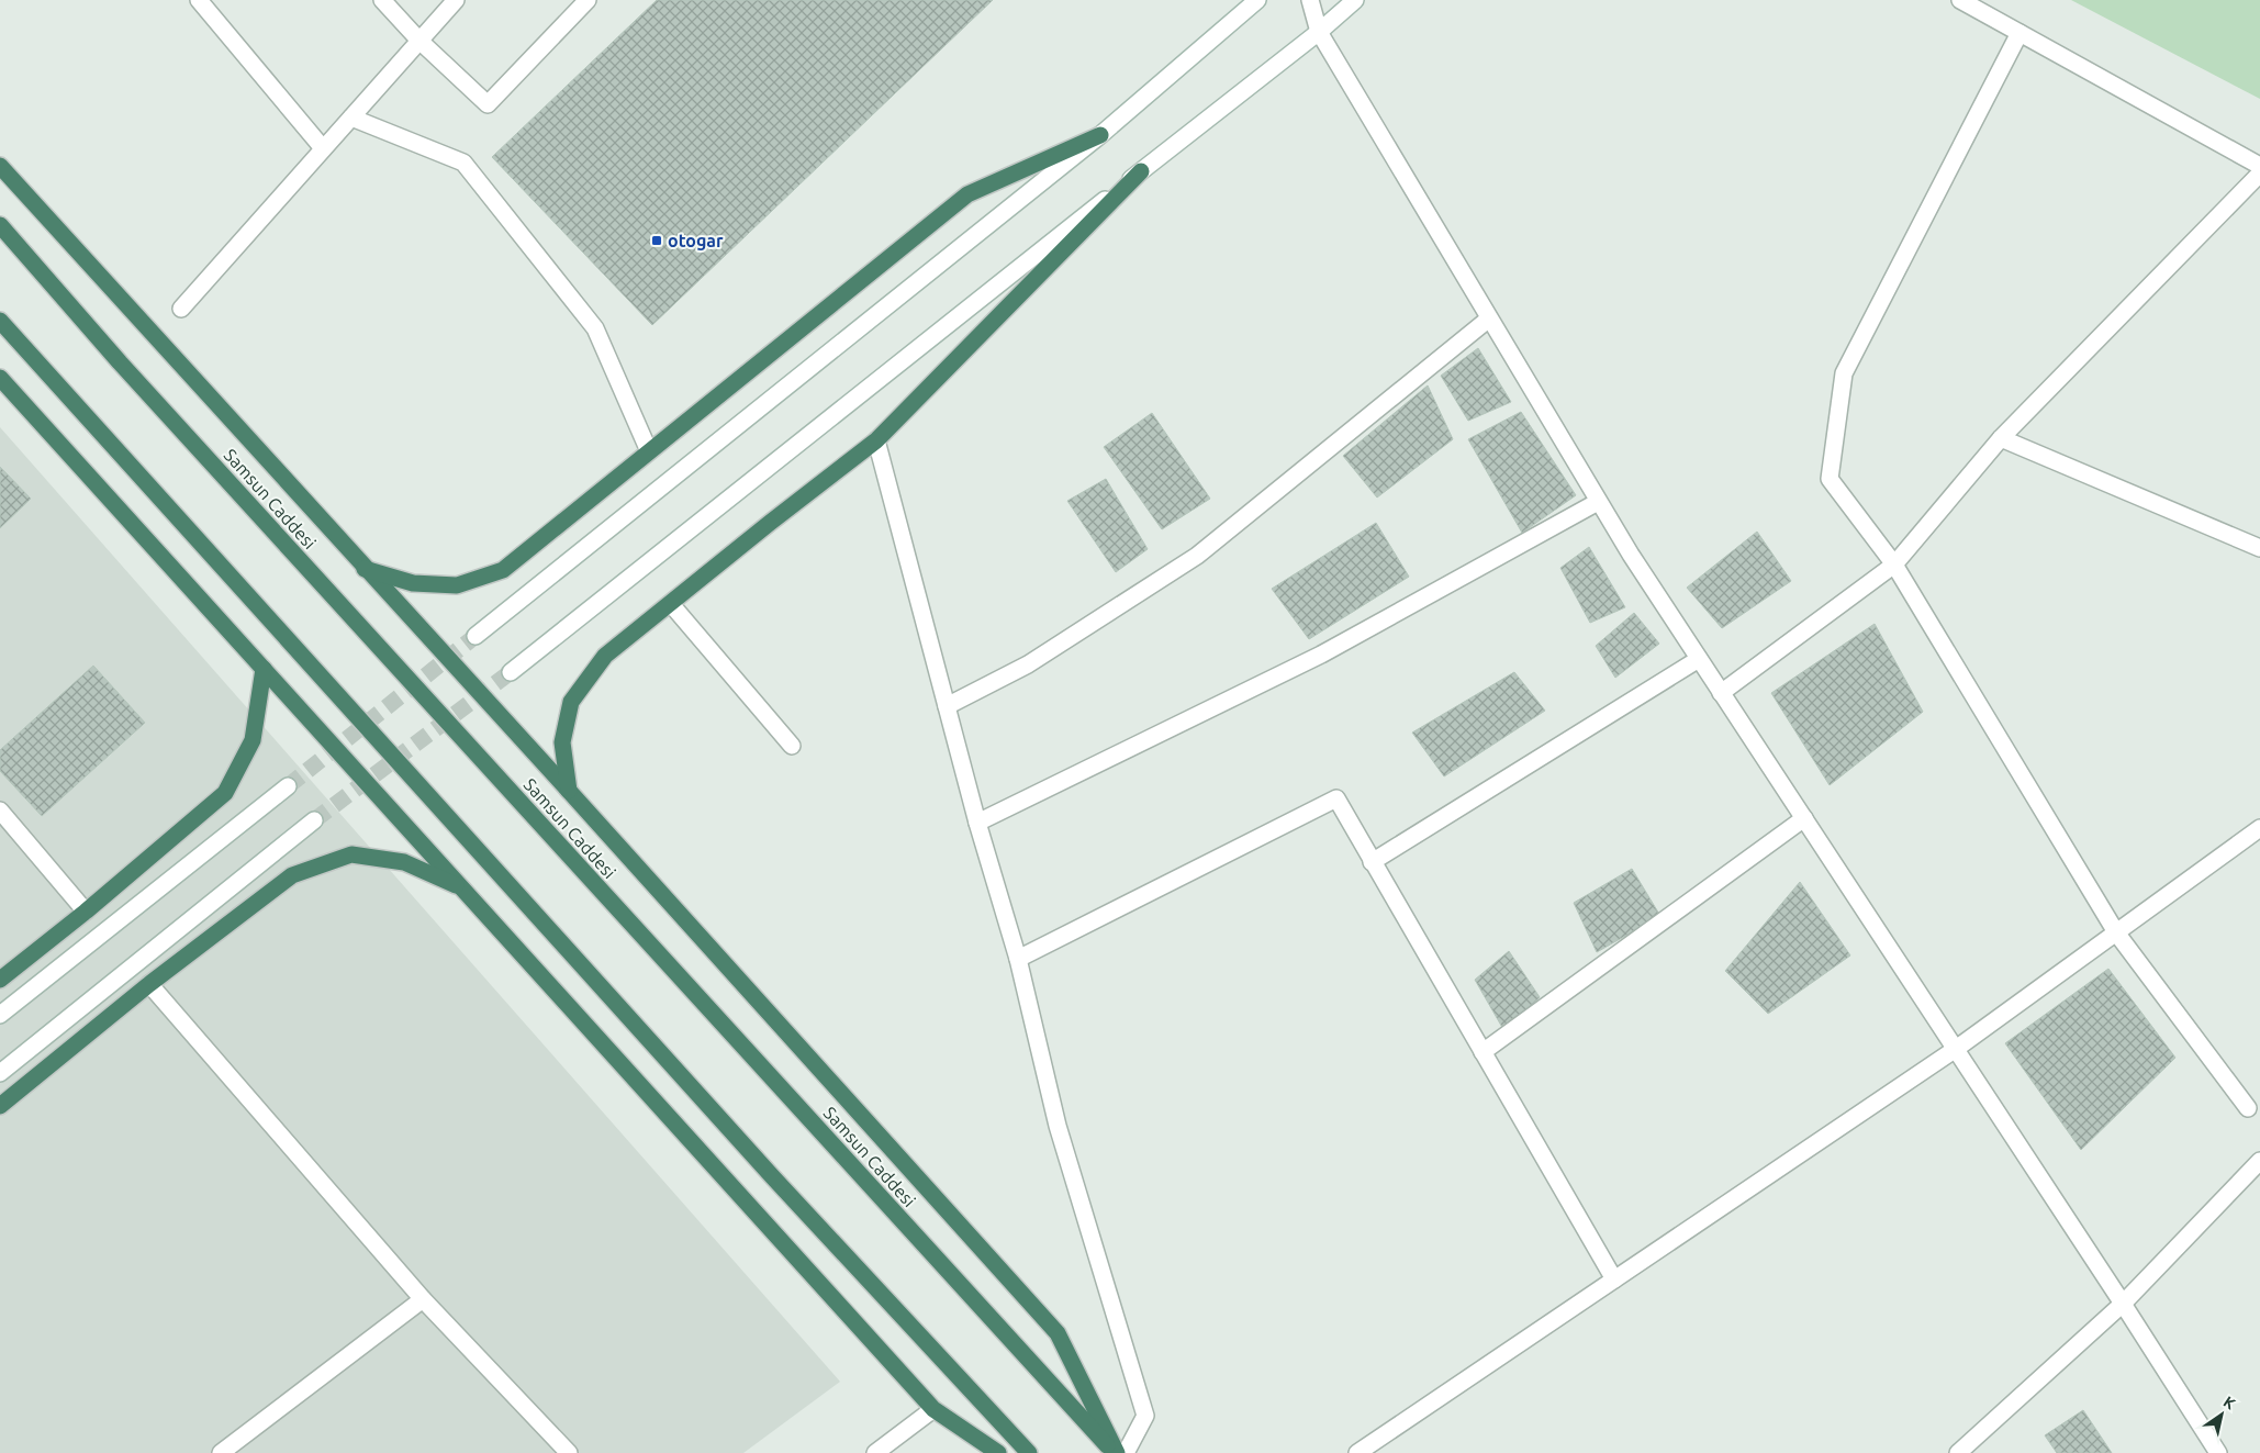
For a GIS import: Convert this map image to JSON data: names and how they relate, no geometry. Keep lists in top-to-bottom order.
{
  "streets": {
    "highway": ["Samsun Caddesi"]
  },
  "places": {
    "transit": ["otogar"]
  },
  "north": "top right"
}
